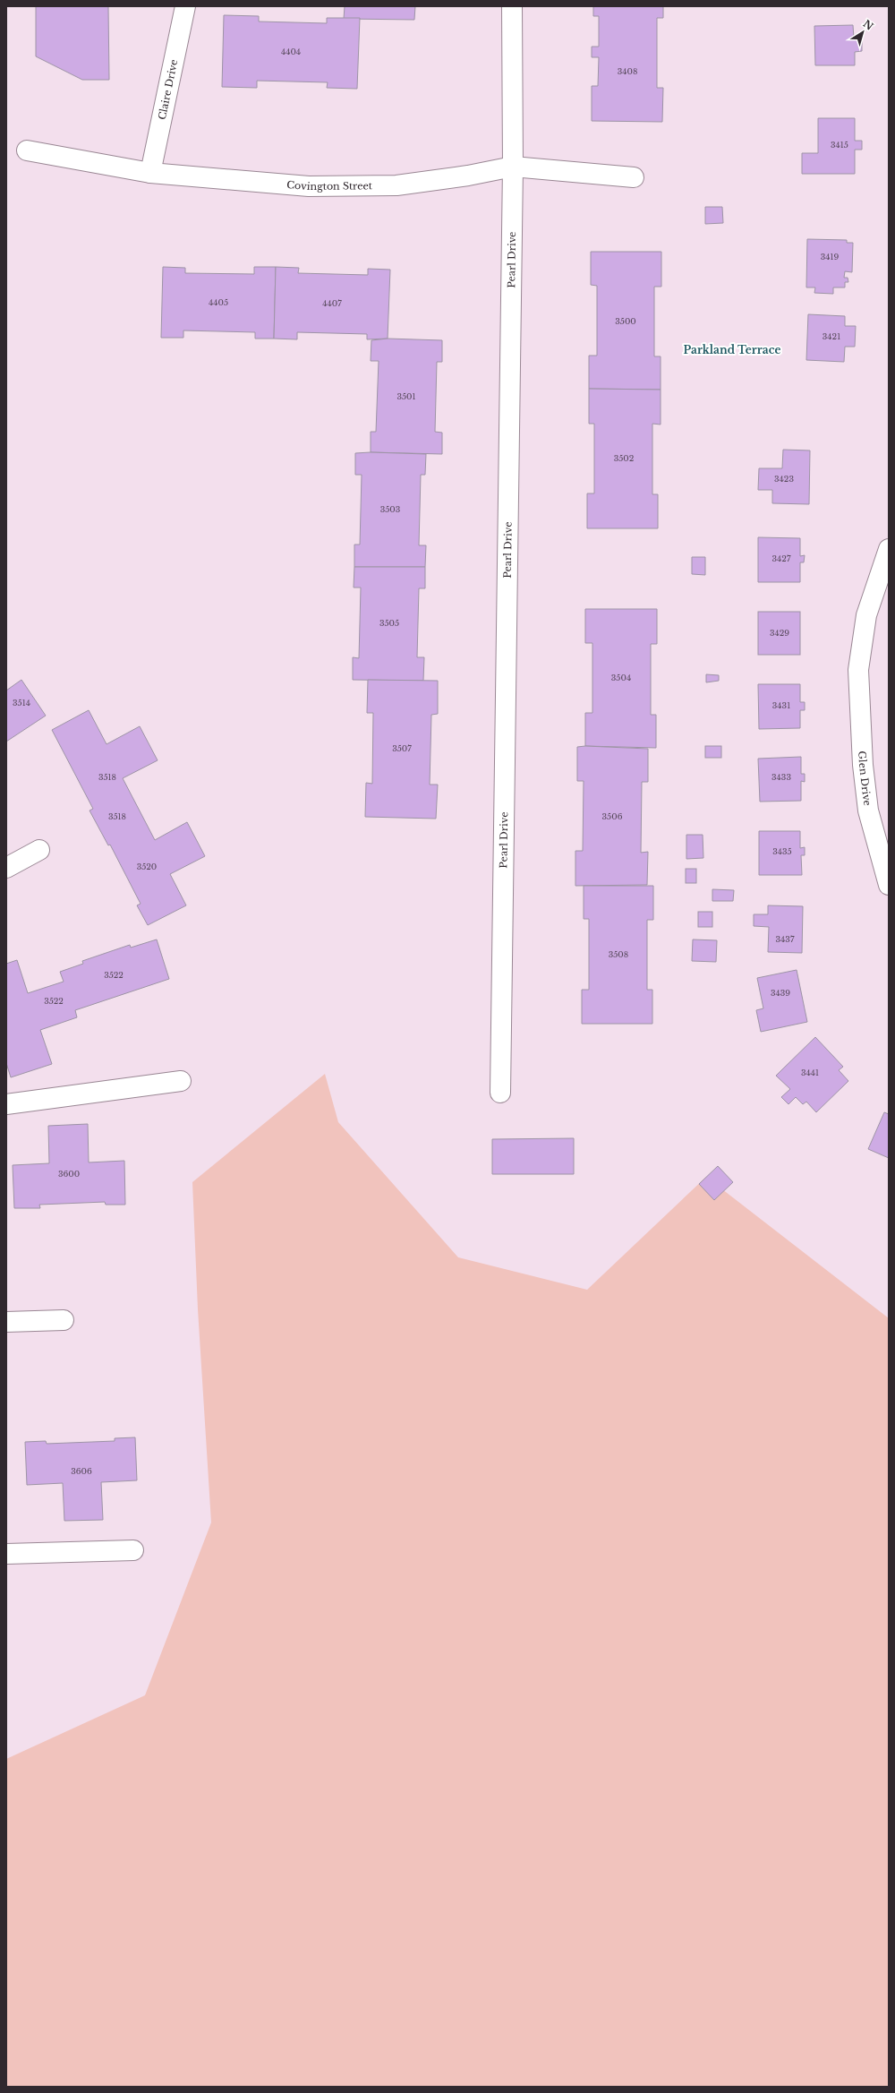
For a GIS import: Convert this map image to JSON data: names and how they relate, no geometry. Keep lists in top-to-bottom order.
{
  "streets": {
    "street": [
      "Claire Drive",
      "Covington Street",
      "Pearl Drive",
      "Glen Drive"
    ]
  },
  "crossings": [
    ["Claire Drive", "Covington Street"],
    ["Covington Street", "Pearl Drive"]
  ],
  "districts": ["Parkland Terrace"],
  "house_numbers": [
    "4404",
    "3408",
    "3415",
    "3419",
    "4405",
    "4407",
    "3500",
    "3421",
    "3501",
    "3502",
    "3423",
    "3503",
    "3427",
    "3505",
    "3429",
    "3504",
    "3514",
    "3431",
    "3507",
    "3518",
    "3433",
    "3518",
    "3506",
    "3435",
    "3520",
    "3437",
    "3508",
    "3522",
    "3439",
    "3522",
    "3441",
    "3600",
    "3606"
  ],
  "north": "top right"
}
